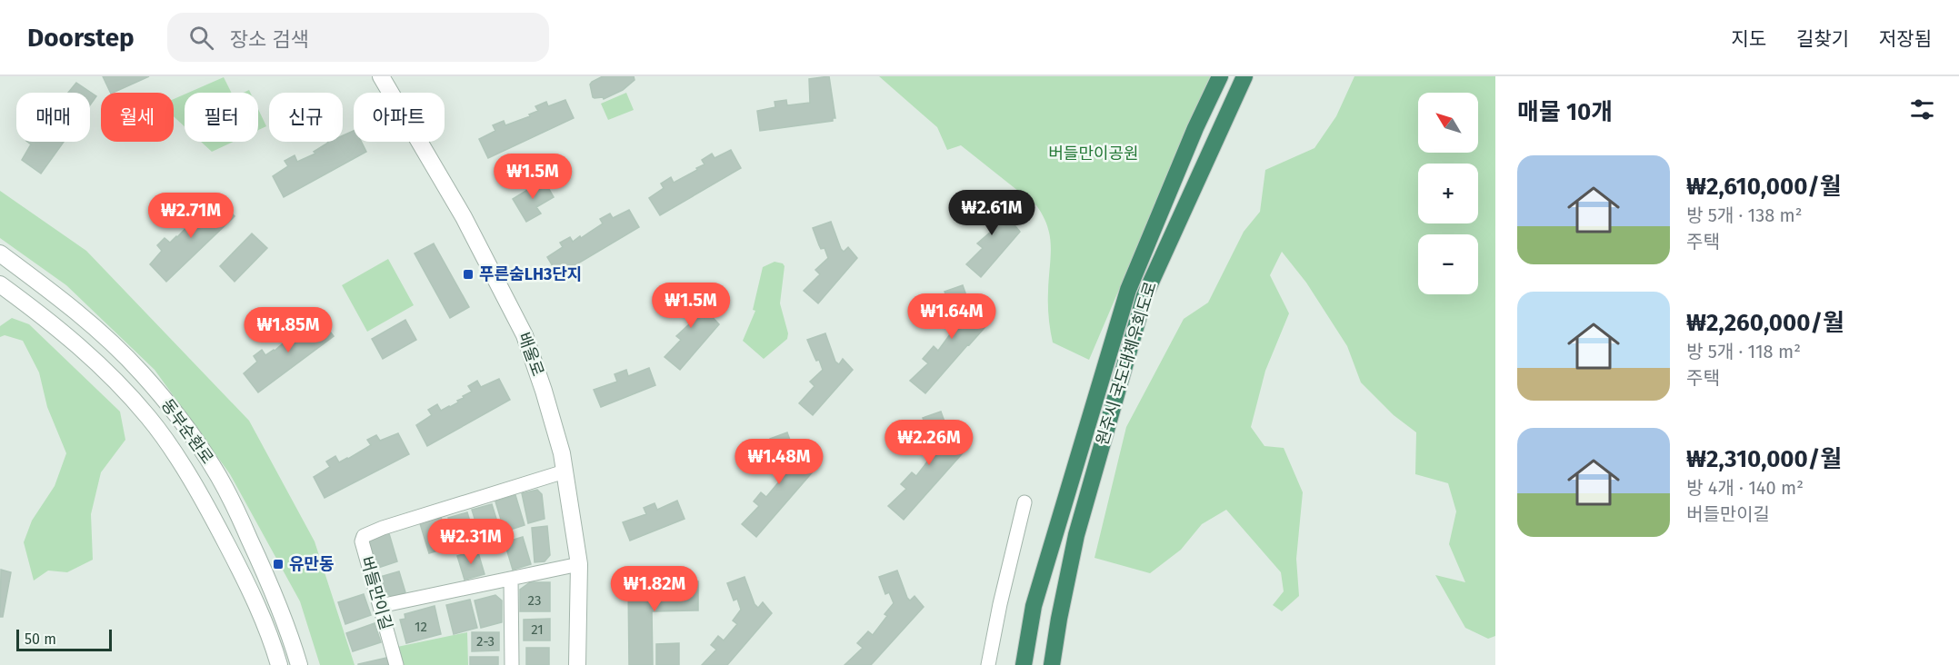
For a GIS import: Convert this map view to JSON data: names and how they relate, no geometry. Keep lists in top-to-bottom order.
{
  "streets": {
    "highway": ["원주시 국도대체우회도로"],
    "street": ["배울로", "동부순환로", "버들만이길"]
  },
  "crossings": [
    ["배울로", "버들만이길"]
  ],
  "parks": ["버들만이공원"],
  "places": {
    "transit": ["푸른숨LH3단지", "유만동"]
  },
  "house_numbers": [
    "23",
    "12",
    "21",
    "2-3"
  ],
  "scale_bar": "50 m",
  "north": "top left",
  "page": {
    "header": "Doorstep",
    "search": "장소 검색",
    "nav": ["지도", "길찾기", "저장됨"],
    "heading": "매물 10개",
    "map_buttons": ["+", "−"],
    "chip": [
      "매매",
      "월세",
      "필터",
      "신규",
      "아파트"
    ],
    "list": [
      {
        "name": "₩2,610,000/월",
        "note": "방 5개 · 138 m² · 주택"
      },
      {
        "name": "₩2,260,000/월",
        "note": "방 5개 · 118 m² · 주택"
      },
      {
        "name": "₩2,310,000/월",
        "note": "방 4개 · 140 m² · 버들만이길"
      }
    ],
    "price": [
      "₩1.5M",
      "₩2.61M",
      "₩2.71M",
      "₩1.5M",
      "₩1.64M",
      "₩1.85M",
      "₩2.26M",
      "₩1.48M",
      "₩2.31M",
      "₩1.82M"
    ],
    "scale": "50 m"
  }
}
